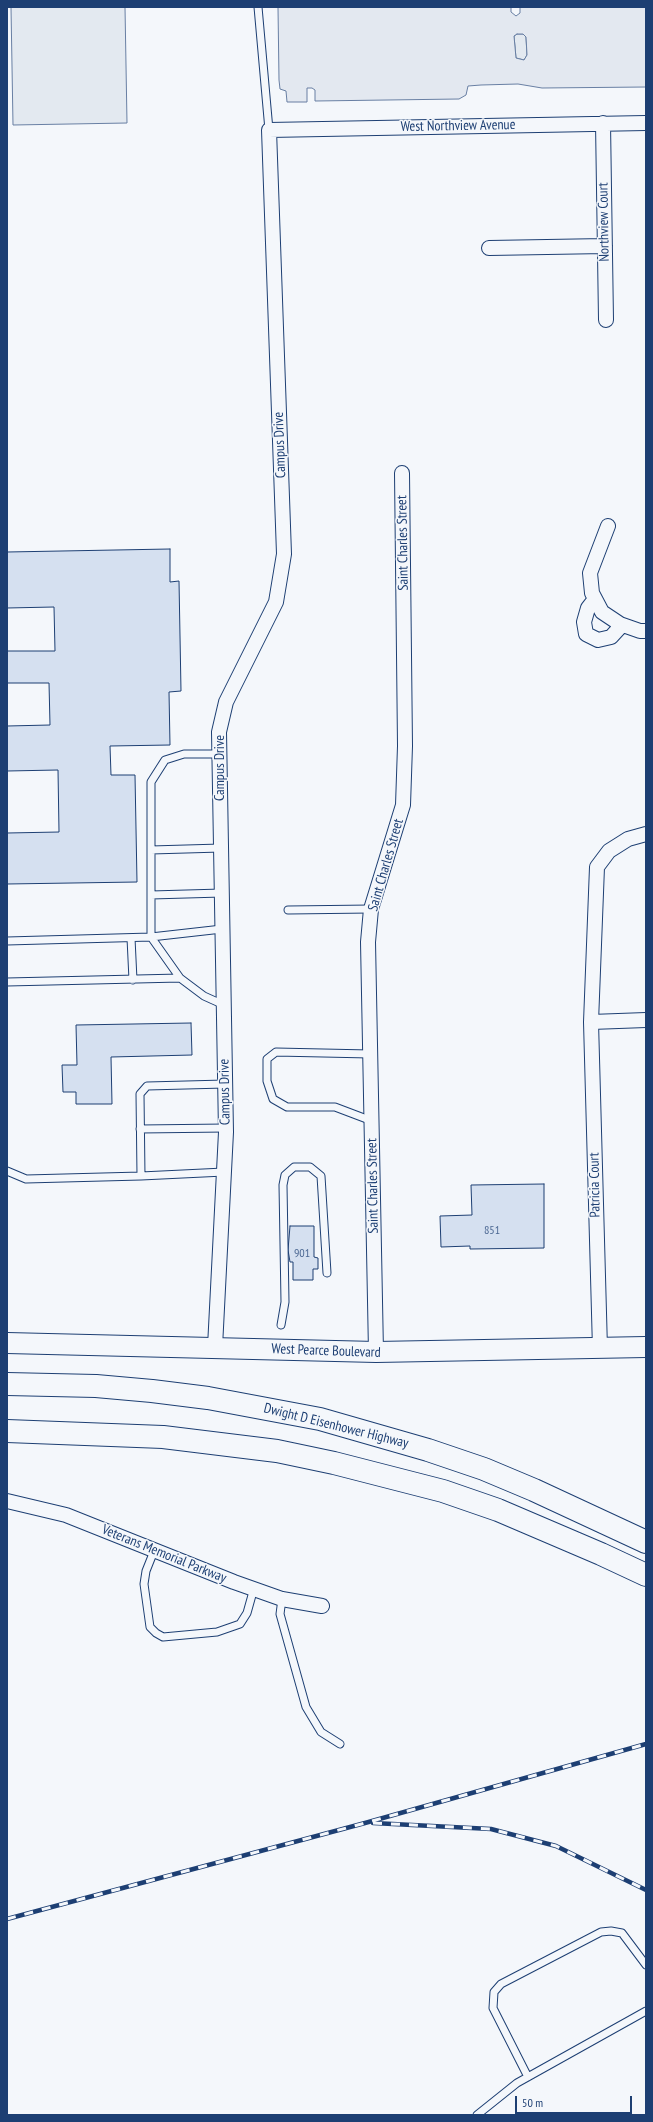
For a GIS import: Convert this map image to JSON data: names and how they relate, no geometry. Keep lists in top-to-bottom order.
{
  "streets": {
    "highway": ["Dwight D Eisenhower Highway"],
    "main road": ["West Pearce Boulevard"],
    "street": [
      "West Northview Avenue",
      "Northview Court",
      "Campus Drive",
      "Saint Charles Street",
      "Patricia Court",
      "Veterans Memorial Parkway"
    ]
  },
  "crossings": [
    ["West Northview Avenue", "Northview Court"],
    ["West Northview Avenue", "Campus Drive"],
    ["Campus Drive", "West Pearce Boulevard"],
    ["Saint Charles Street", "West Pearce Boulevard"],
    ["Patricia Court", "West Pearce Boulevard"]
  ],
  "house_numbers": ["851", "901"],
  "scale_bar": "50 m"
}
